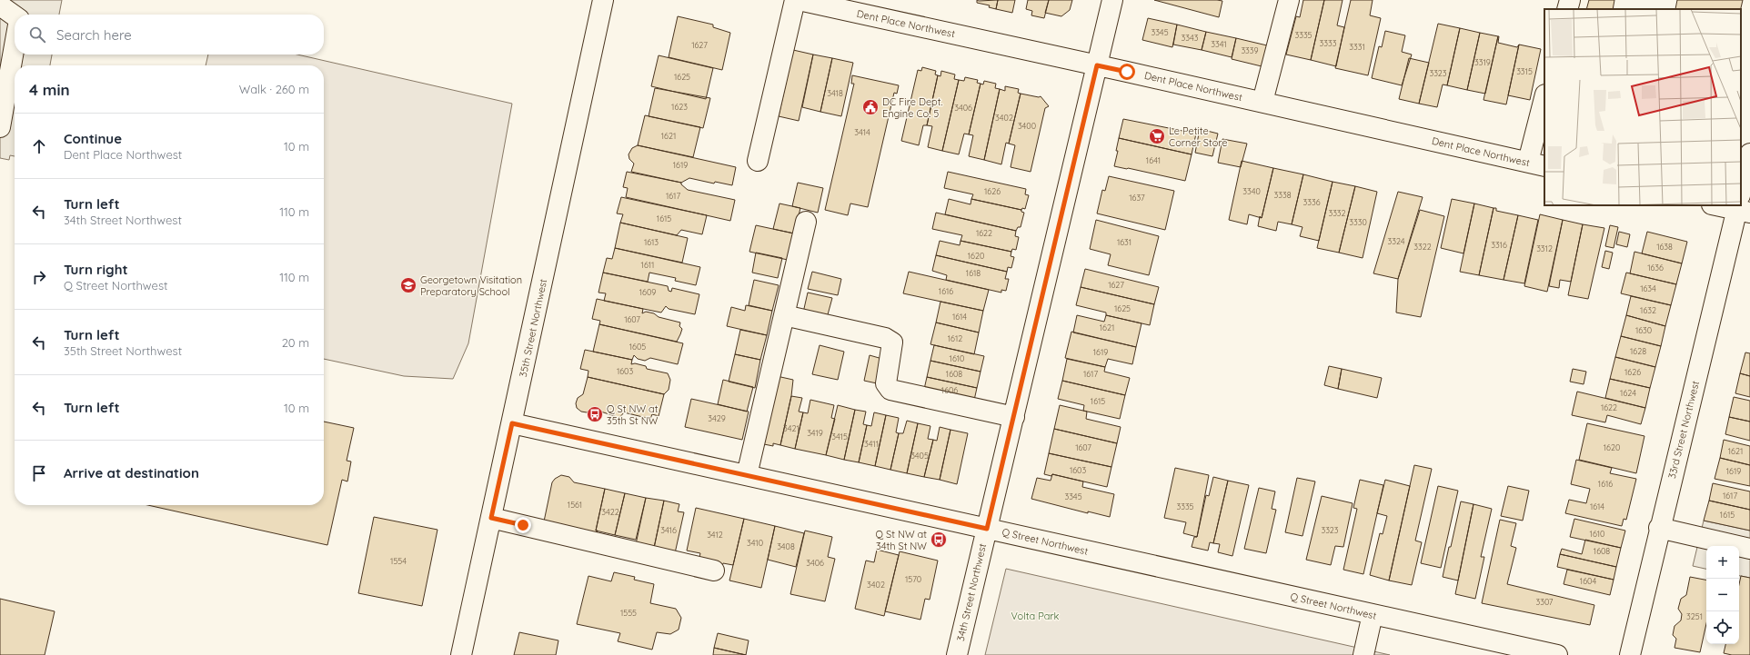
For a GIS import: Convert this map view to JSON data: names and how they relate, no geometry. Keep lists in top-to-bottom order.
{
  "streets": {
    "street": [
      "Dent Place Northwest",
      "35th Street Northwest",
      "33rd Street Northwest",
      "Q Street Northwest",
      "34th Street Northwest"
    ]
  },
  "crossings": [
    ["Dent Place Northwest", "34th Street Northwest"],
    ["35th Street Northwest", "Q Street Northwest"],
    ["Q Street Northwest", "34th Street Northwest"]
  ],
  "parks": ["Volta Park"],
  "places": {
    "public building": ["DC Fire Dept. Engine Co. 5"],
    "supermarket": ["Le Petite Corner Store"],
    "school or university": ["Georgetown Visitation Preparatory School"],
    "bus stop": ["Q St NW at 35th St NW", "Q St NW at 34th St NW"]
  },
  "house_numbers": [
    "3345",
    "3335",
    "3343",
    "3333",
    "3341",
    "1627",
    "3331",
    "3339",
    "3319",
    "3315",
    "3323",
    "1625",
    "3418",
    "1623",
    "3406",
    "3402",
    "3400",
    "3414",
    "1621",
    "1641",
    "1619",
    "1626",
    "3340",
    "3338",
    "1617",
    "1637",
    "3336",
    "3332",
    "1615",
    "3330",
    "1622",
    "3324",
    "1613",
    "1631",
    "3316",
    "3322",
    "1638",
    "3312",
    "1620",
    "1611",
    "1636",
    "1618",
    "1627",
    "1634",
    "1616",
    "1609",
    "1625",
    "1632",
    "1614",
    "1607",
    "1621",
    "1630",
    "1612",
    "1605",
    "1628",
    "1619",
    "1610",
    "1603",
    "1626",
    "1608",
    "1617",
    "1606",
    "1624",
    "1615",
    "1622",
    "3429",
    "3421",
    "3419",
    "3415",
    "3411",
    "1607",
    "1620",
    "1621",
    "3405",
    "1603",
    "1619",
    "1616",
    "1617",
    "3345",
    "1561",
    "3335",
    "1614",
    "3422",
    "1615",
    "3416",
    "3323",
    "1610",
    "3412",
    "3410",
    "3408",
    "1608",
    "1554",
    "3406",
    "1570",
    "1604",
    "3402",
    "3307",
    "1555",
    "3251"
  ],
  "page": {
    "search": "Search here",
    "heading": ["4 min", "Walk · 260 m"],
    "list": [
      ["Continue", "Dent Place Northwest", "10 m"],
      ["Turn left", "34th Street Northwest", "110 m"],
      ["Turn right", "Q Street Northwest", "110 m"],
      ["Turn left", "35th Street Northwest", "20 m"],
      ["Turn left", "10 m"],
      "Arrive at destination"
    ],
    "map_buttons": ["+", "−"]
  }
}
